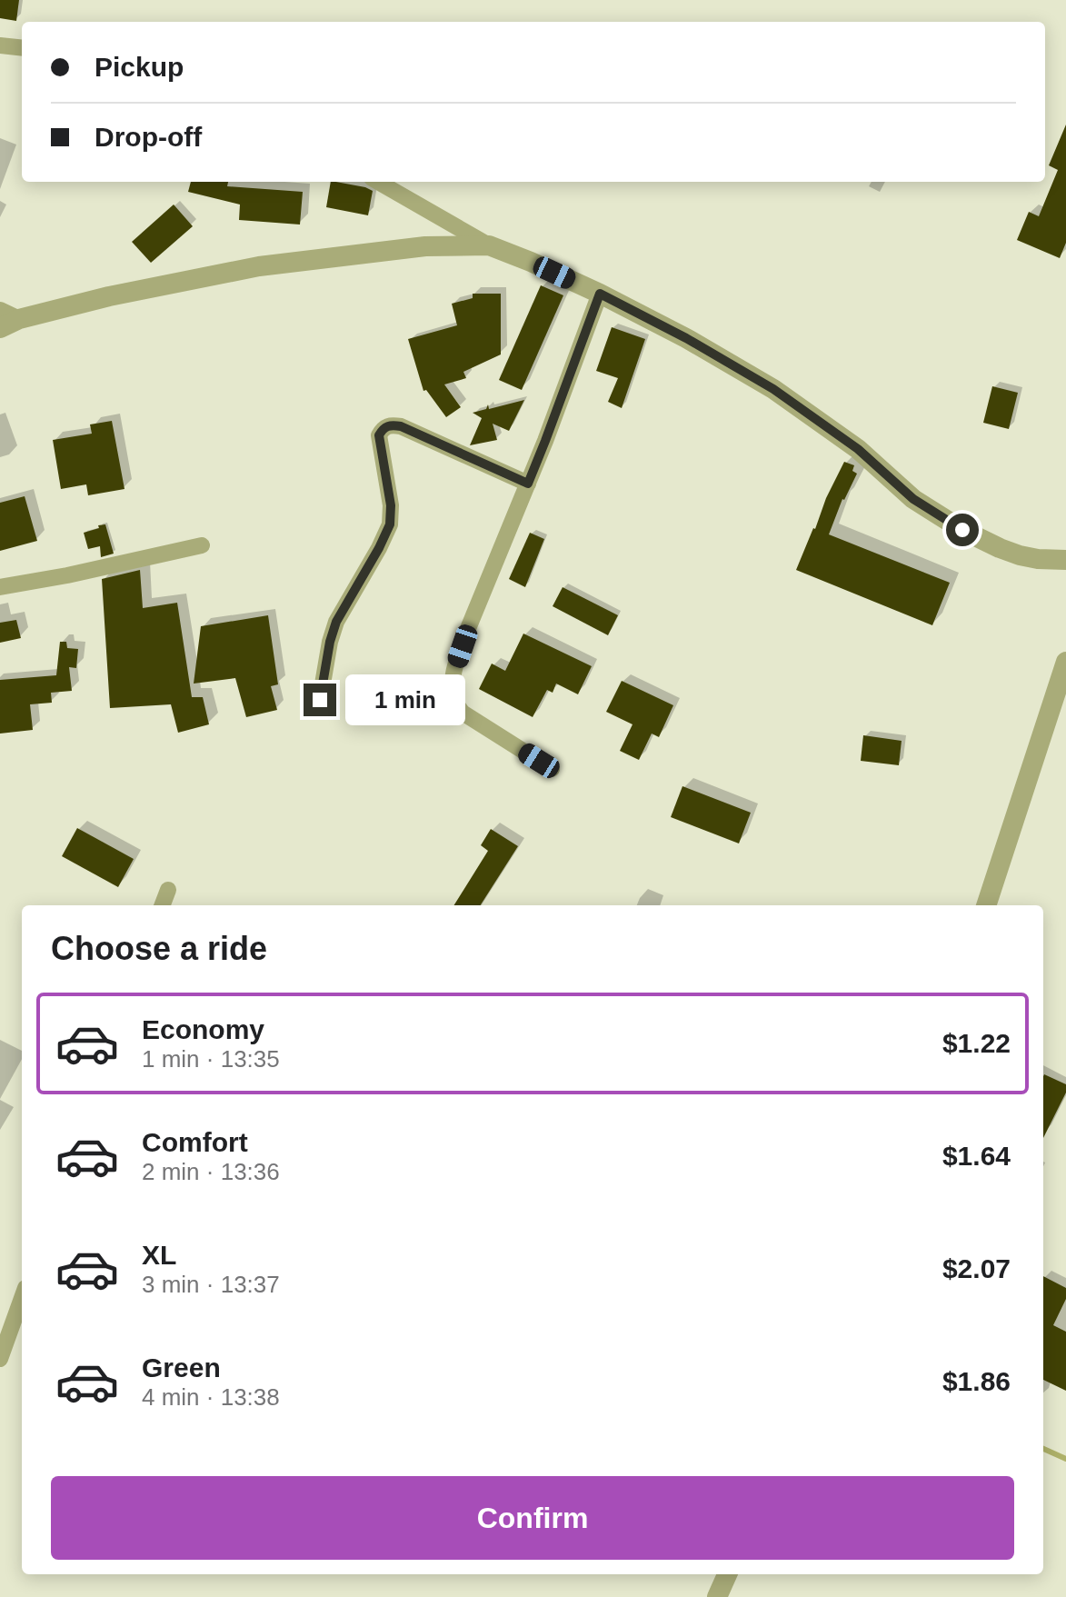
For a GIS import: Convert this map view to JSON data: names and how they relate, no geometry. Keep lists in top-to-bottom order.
{
  "page": {
    "banner": ["Pickup", "Drop-off"],
    "bubble": "1 min",
    "heading": "Choose a ride",
    "list": [
      {
        "name": "Economy",
        "note": "1 min · 13:35",
        "value": "$1.22"
      },
      {
        "name": "Comfort",
        "note": "2 min · 13:36",
        "value": "$1.64"
      },
      {
        "name": "XL",
        "note": "3 min · 13:37",
        "value": "$2.07"
      },
      {
        "name": "Green",
        "note": "4 min · 13:38",
        "value": "$1.86"
      }
    ],
    "buttons": "Confirm"
  }
}
